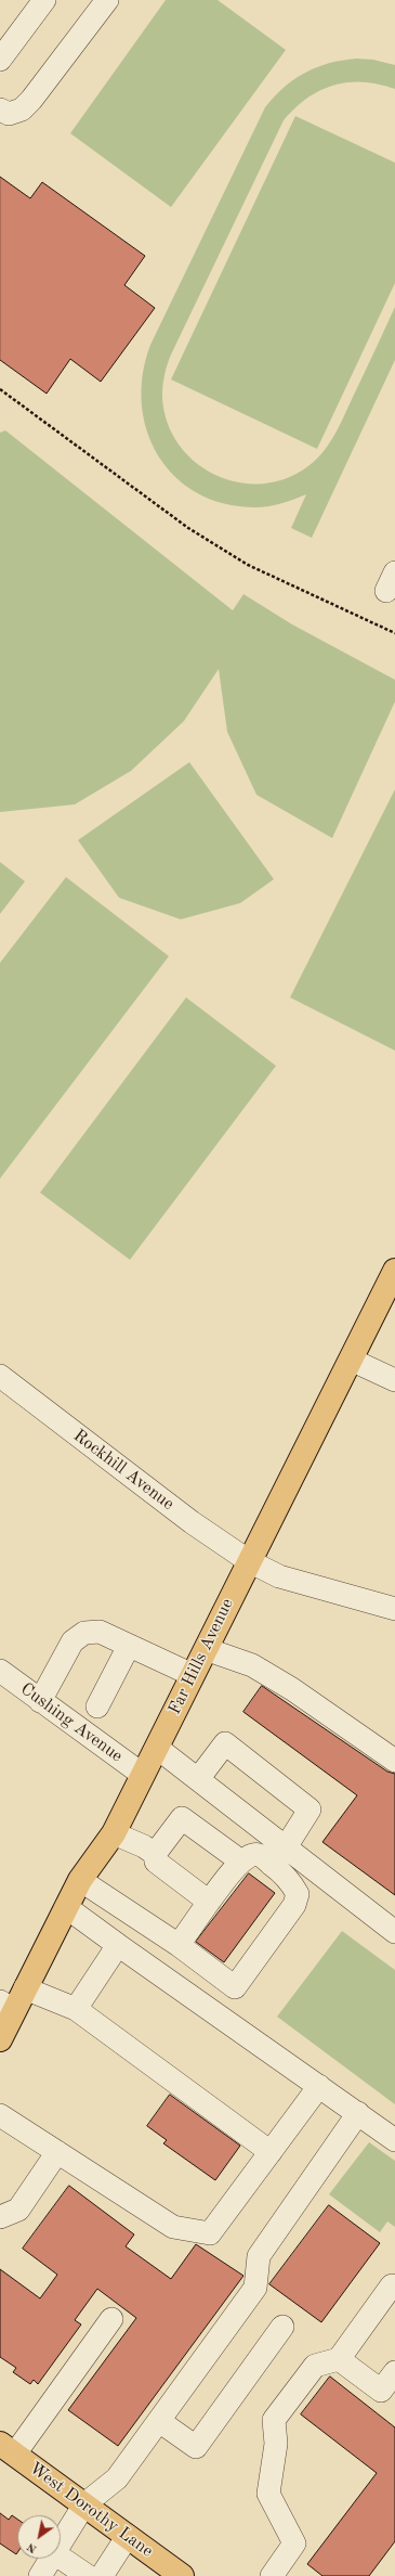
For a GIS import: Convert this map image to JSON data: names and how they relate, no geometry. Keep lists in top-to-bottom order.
{
  "streets": {
    "main road": ["Far Hills Avenue", "West Dorothy Lane"],
    "street": ["Rockhill Avenue", "Cushing Avenue"]
  },
  "crossings": [
    ["Rockhill Avenue", "Far Hills Avenue"],
    ["Far Hills Avenue", "Cushing Avenue"]
  ],
  "north": "bottom left"
}
